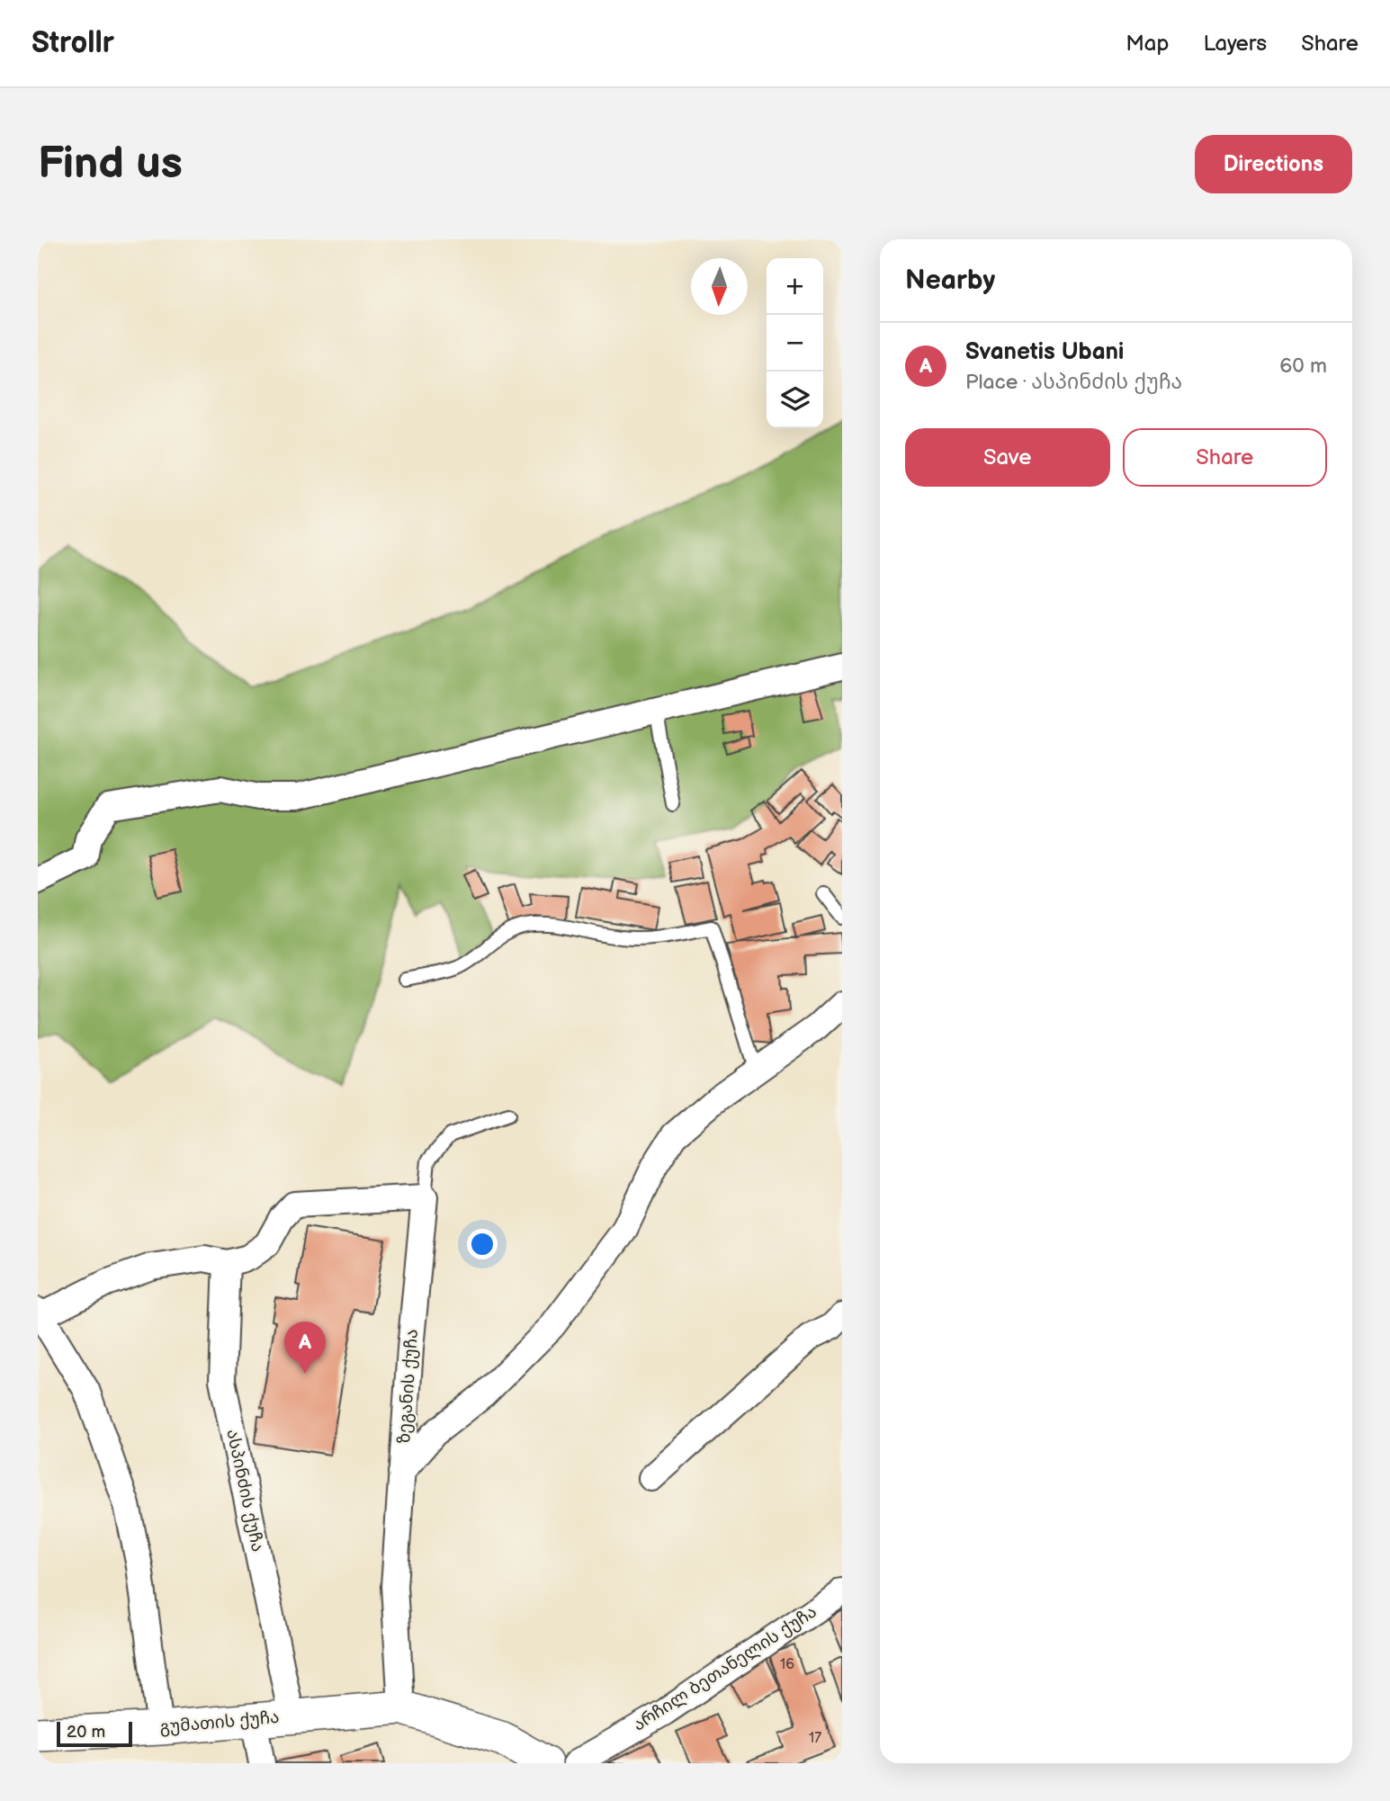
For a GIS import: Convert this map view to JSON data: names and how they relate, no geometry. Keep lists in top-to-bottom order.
{
  "streets": {
    "street": [
      "ზეგანის ქუჩა",
      "ასპინძის ქუჩა",
      "არჩილ ბეთანელის ქუჩა",
      "გუმათის ქუჩა"
    ]
  },
  "crossings": [
    ["ზეგანის ქუჩა", "გუმათის ქუჩა"],
    ["ასპინძის ქუჩა", "გუმათის ქუჩა"]
  ],
  "house_numbers": ["16", "17"],
  "scale_bar": "20 m",
  "north": "bottom",
  "page": {
    "header": "Strollr",
    "nav": ["Map", "Layers", "Share"],
    "buttons": [
      "Directions",
      ["Save", "Share"]
    ],
    "title": "Find us",
    "heading": "Nearby",
    "map_buttons": ["+", "−"],
    "list": [
      {
        "mark": "A",
        "name": "Svanetis Ubani",
        "note": "Place · ასპინძის ქუჩა",
        "value": "60 m"
      }
    ],
    "pins": "A",
    "scale": "20 m"
  }
}
